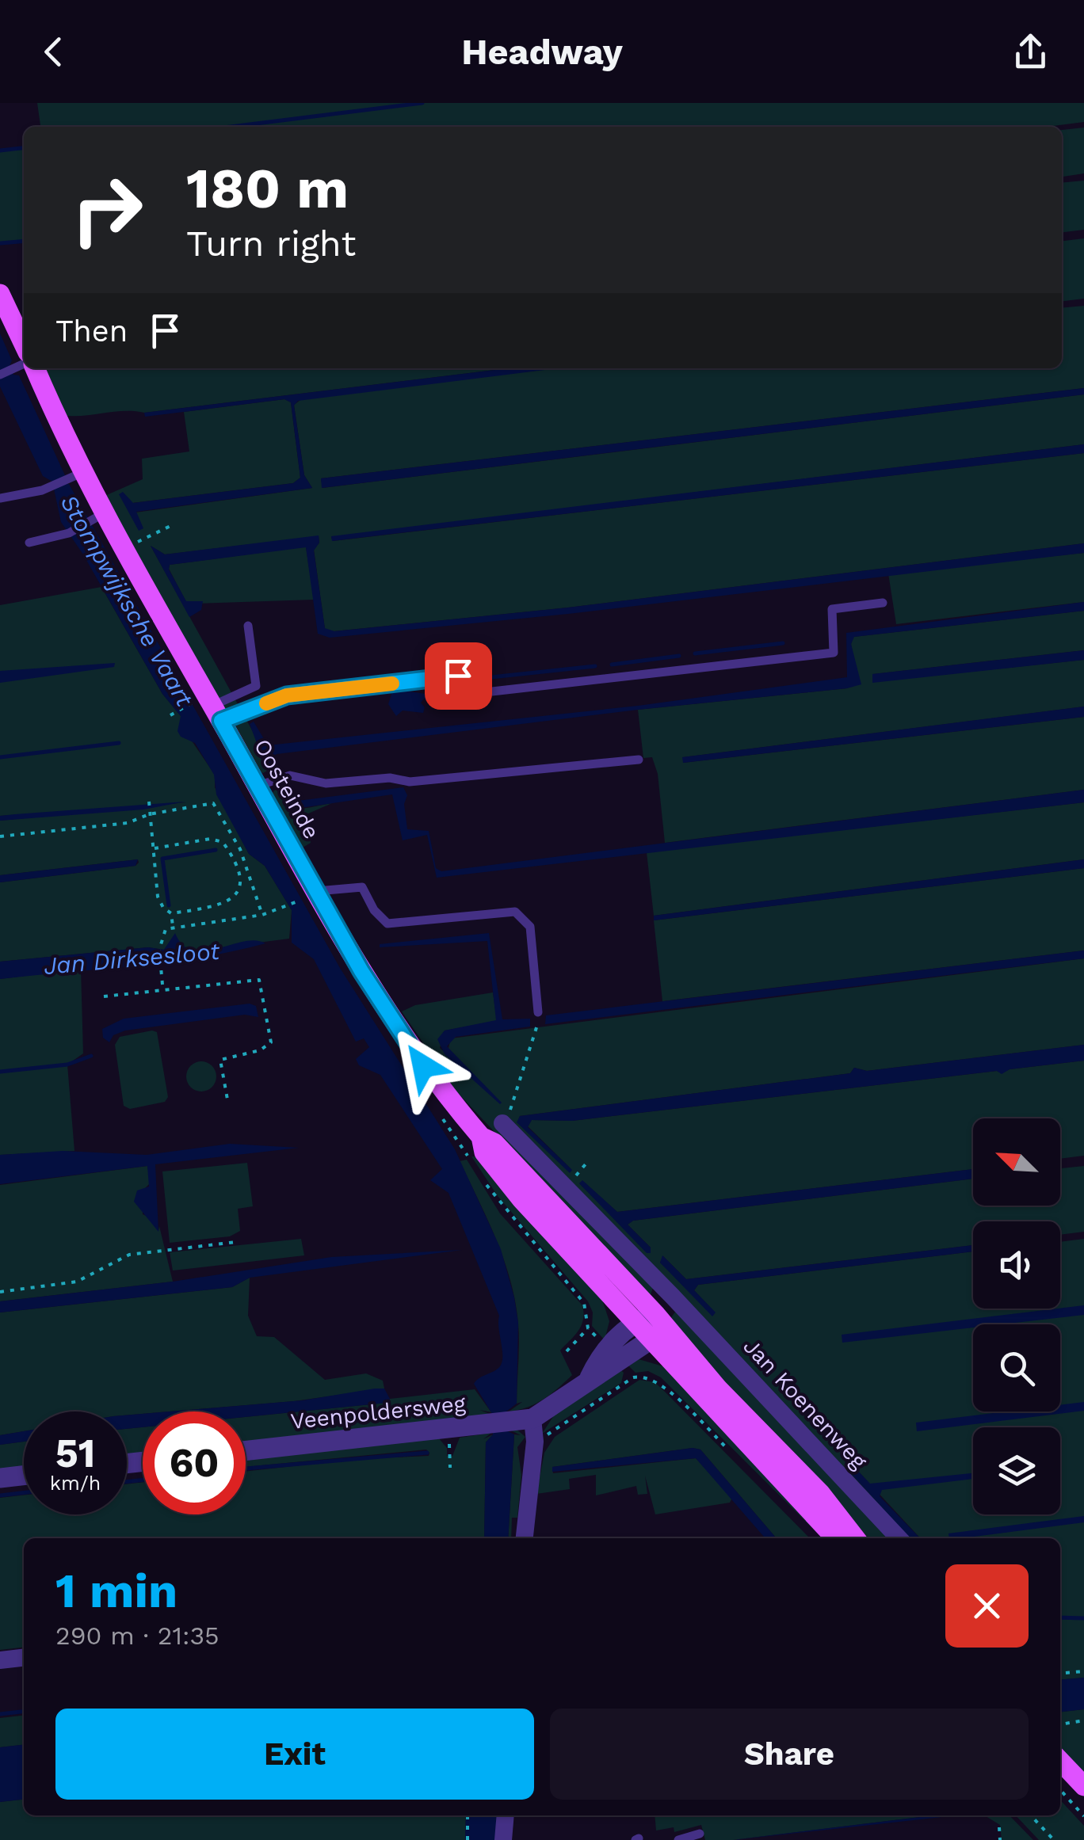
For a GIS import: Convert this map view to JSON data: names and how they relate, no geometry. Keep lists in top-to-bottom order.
{
  "streets": {
    "main road": ["Oosteinde"],
    "street": ["Jan Koenenweg", "Veenpoldersweg"]
  },
  "water": ["Stompwijksche Vaart", "Jan Dirksesloot"],
  "north": "top left",
  "page": {
    "header": "Headway",
    "turn": ["180 m", "Turn right"],
    "then": "Then",
    "speed": "51 km/h",
    "limit": "60",
    "heading": ["1 min", "290 m · 21:35"],
    "buttons": ["Exit", "Share"]
  }
}
